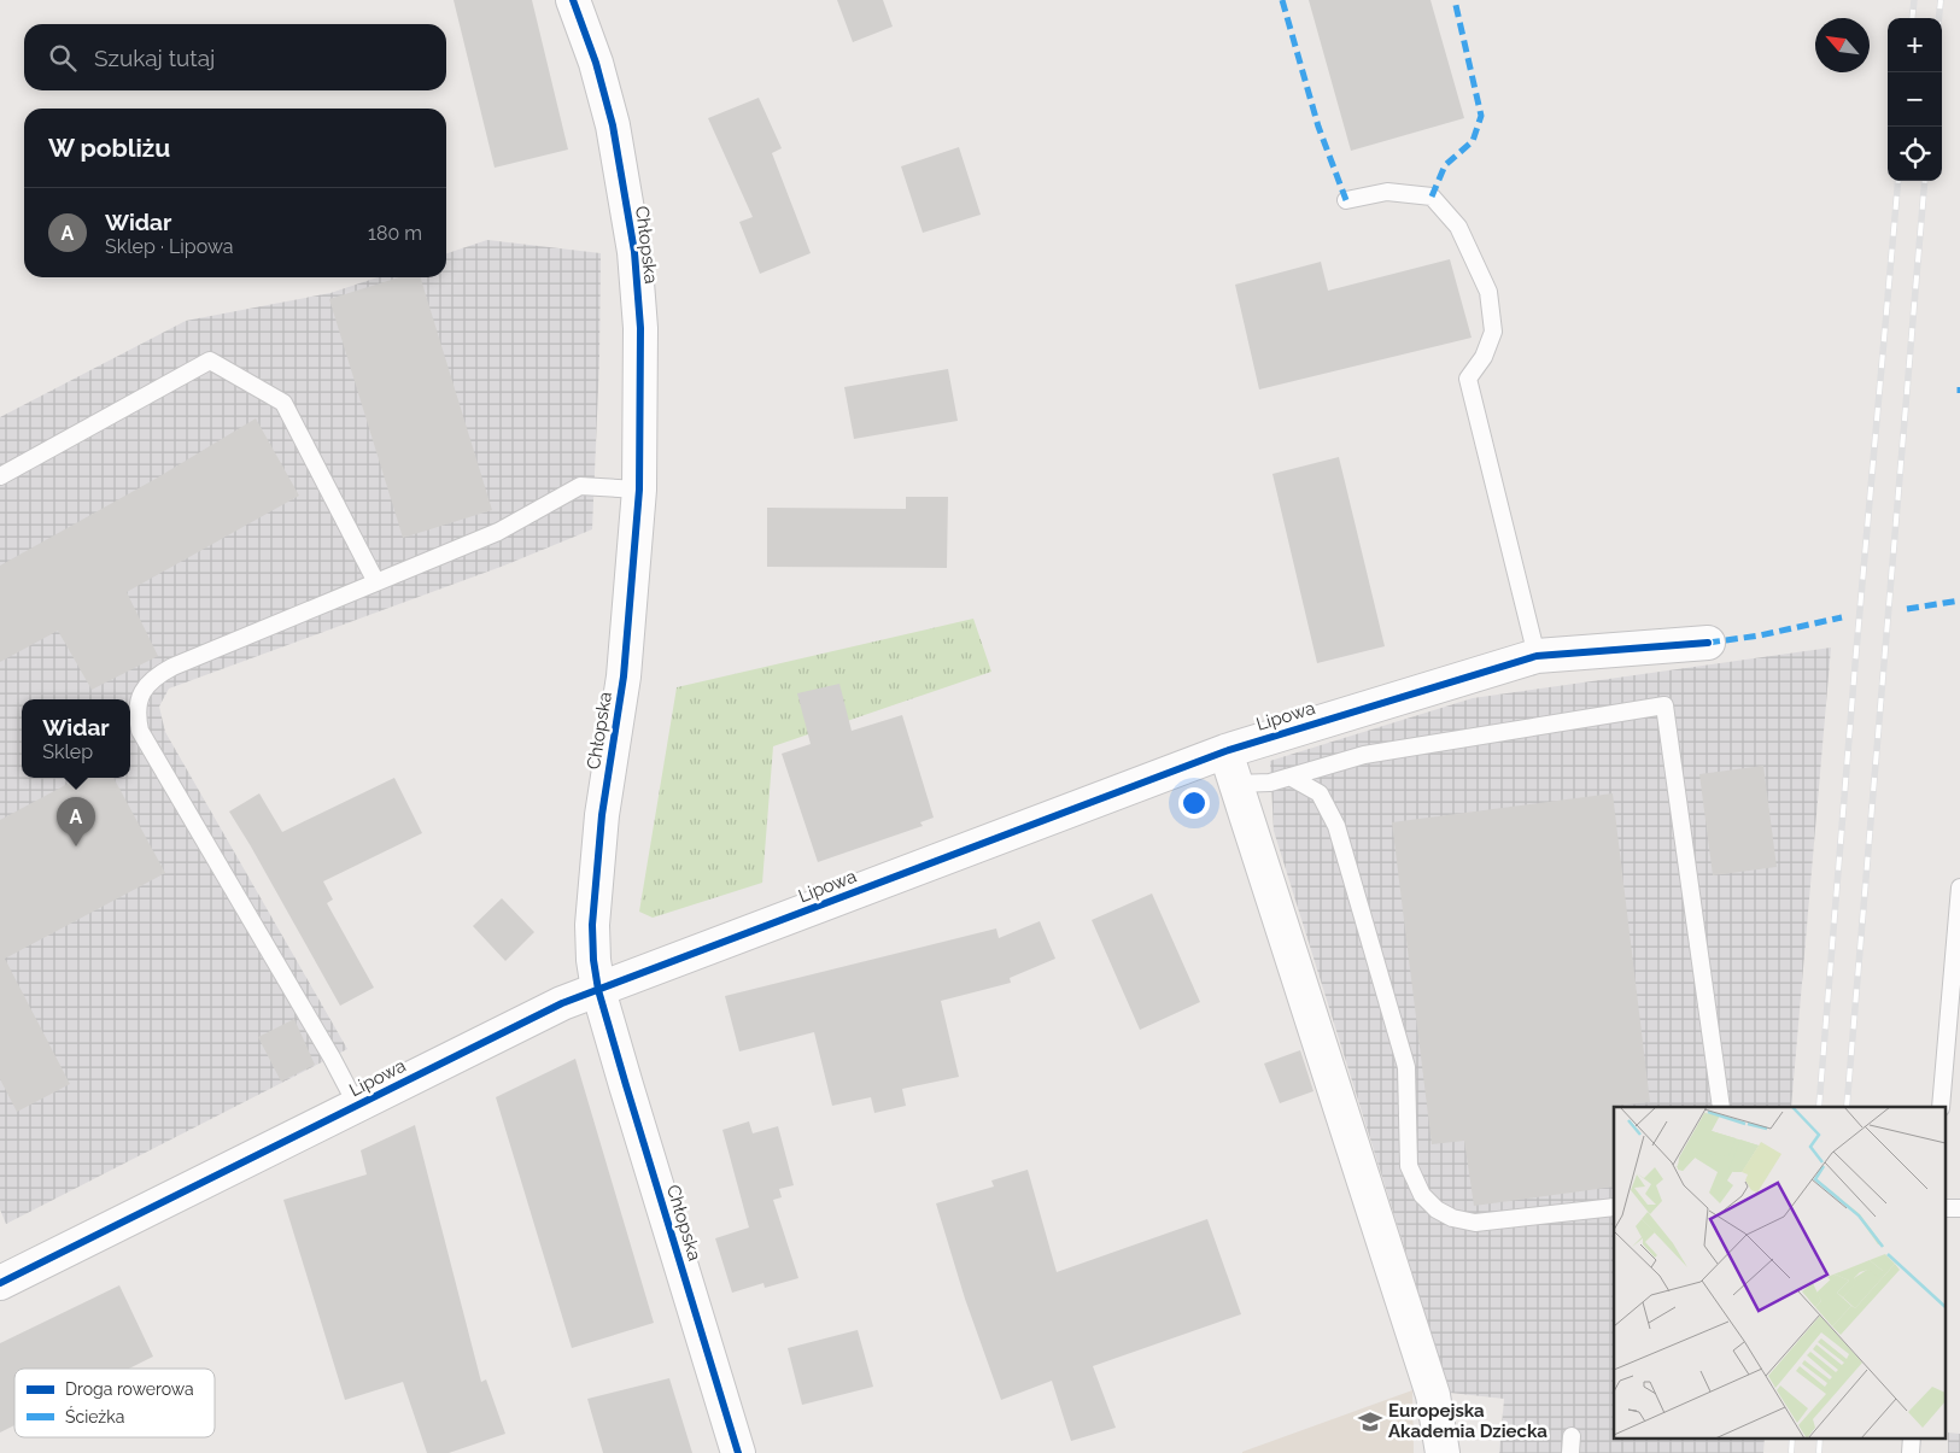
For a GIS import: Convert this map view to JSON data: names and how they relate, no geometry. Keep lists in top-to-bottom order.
{
  "streets": {
    "street": ["Chłopska", "Lipowa"]
  },
  "crossings": [
    ["Chłopska", "Lipowa"]
  ],
  "places": {
    "school or university": ["Europejska Akademia Dziecka"]
  },
  "legend": ["Droga rowerowa", "Ścieżka"],
  "north": "top left",
  "page": {
    "map_buttons": ["+", "−"],
    "search": "Szukaj tutaj",
    "heading": "W pobliżu",
    "list": [
      {
        "mark": "A",
        "name": "Widar",
        "note": "Sklep · Lipowa",
        "value": "180 m"
      }
    ],
    "popup": ["Widar", "Sklep"],
    "pins": "A"
  }
}
